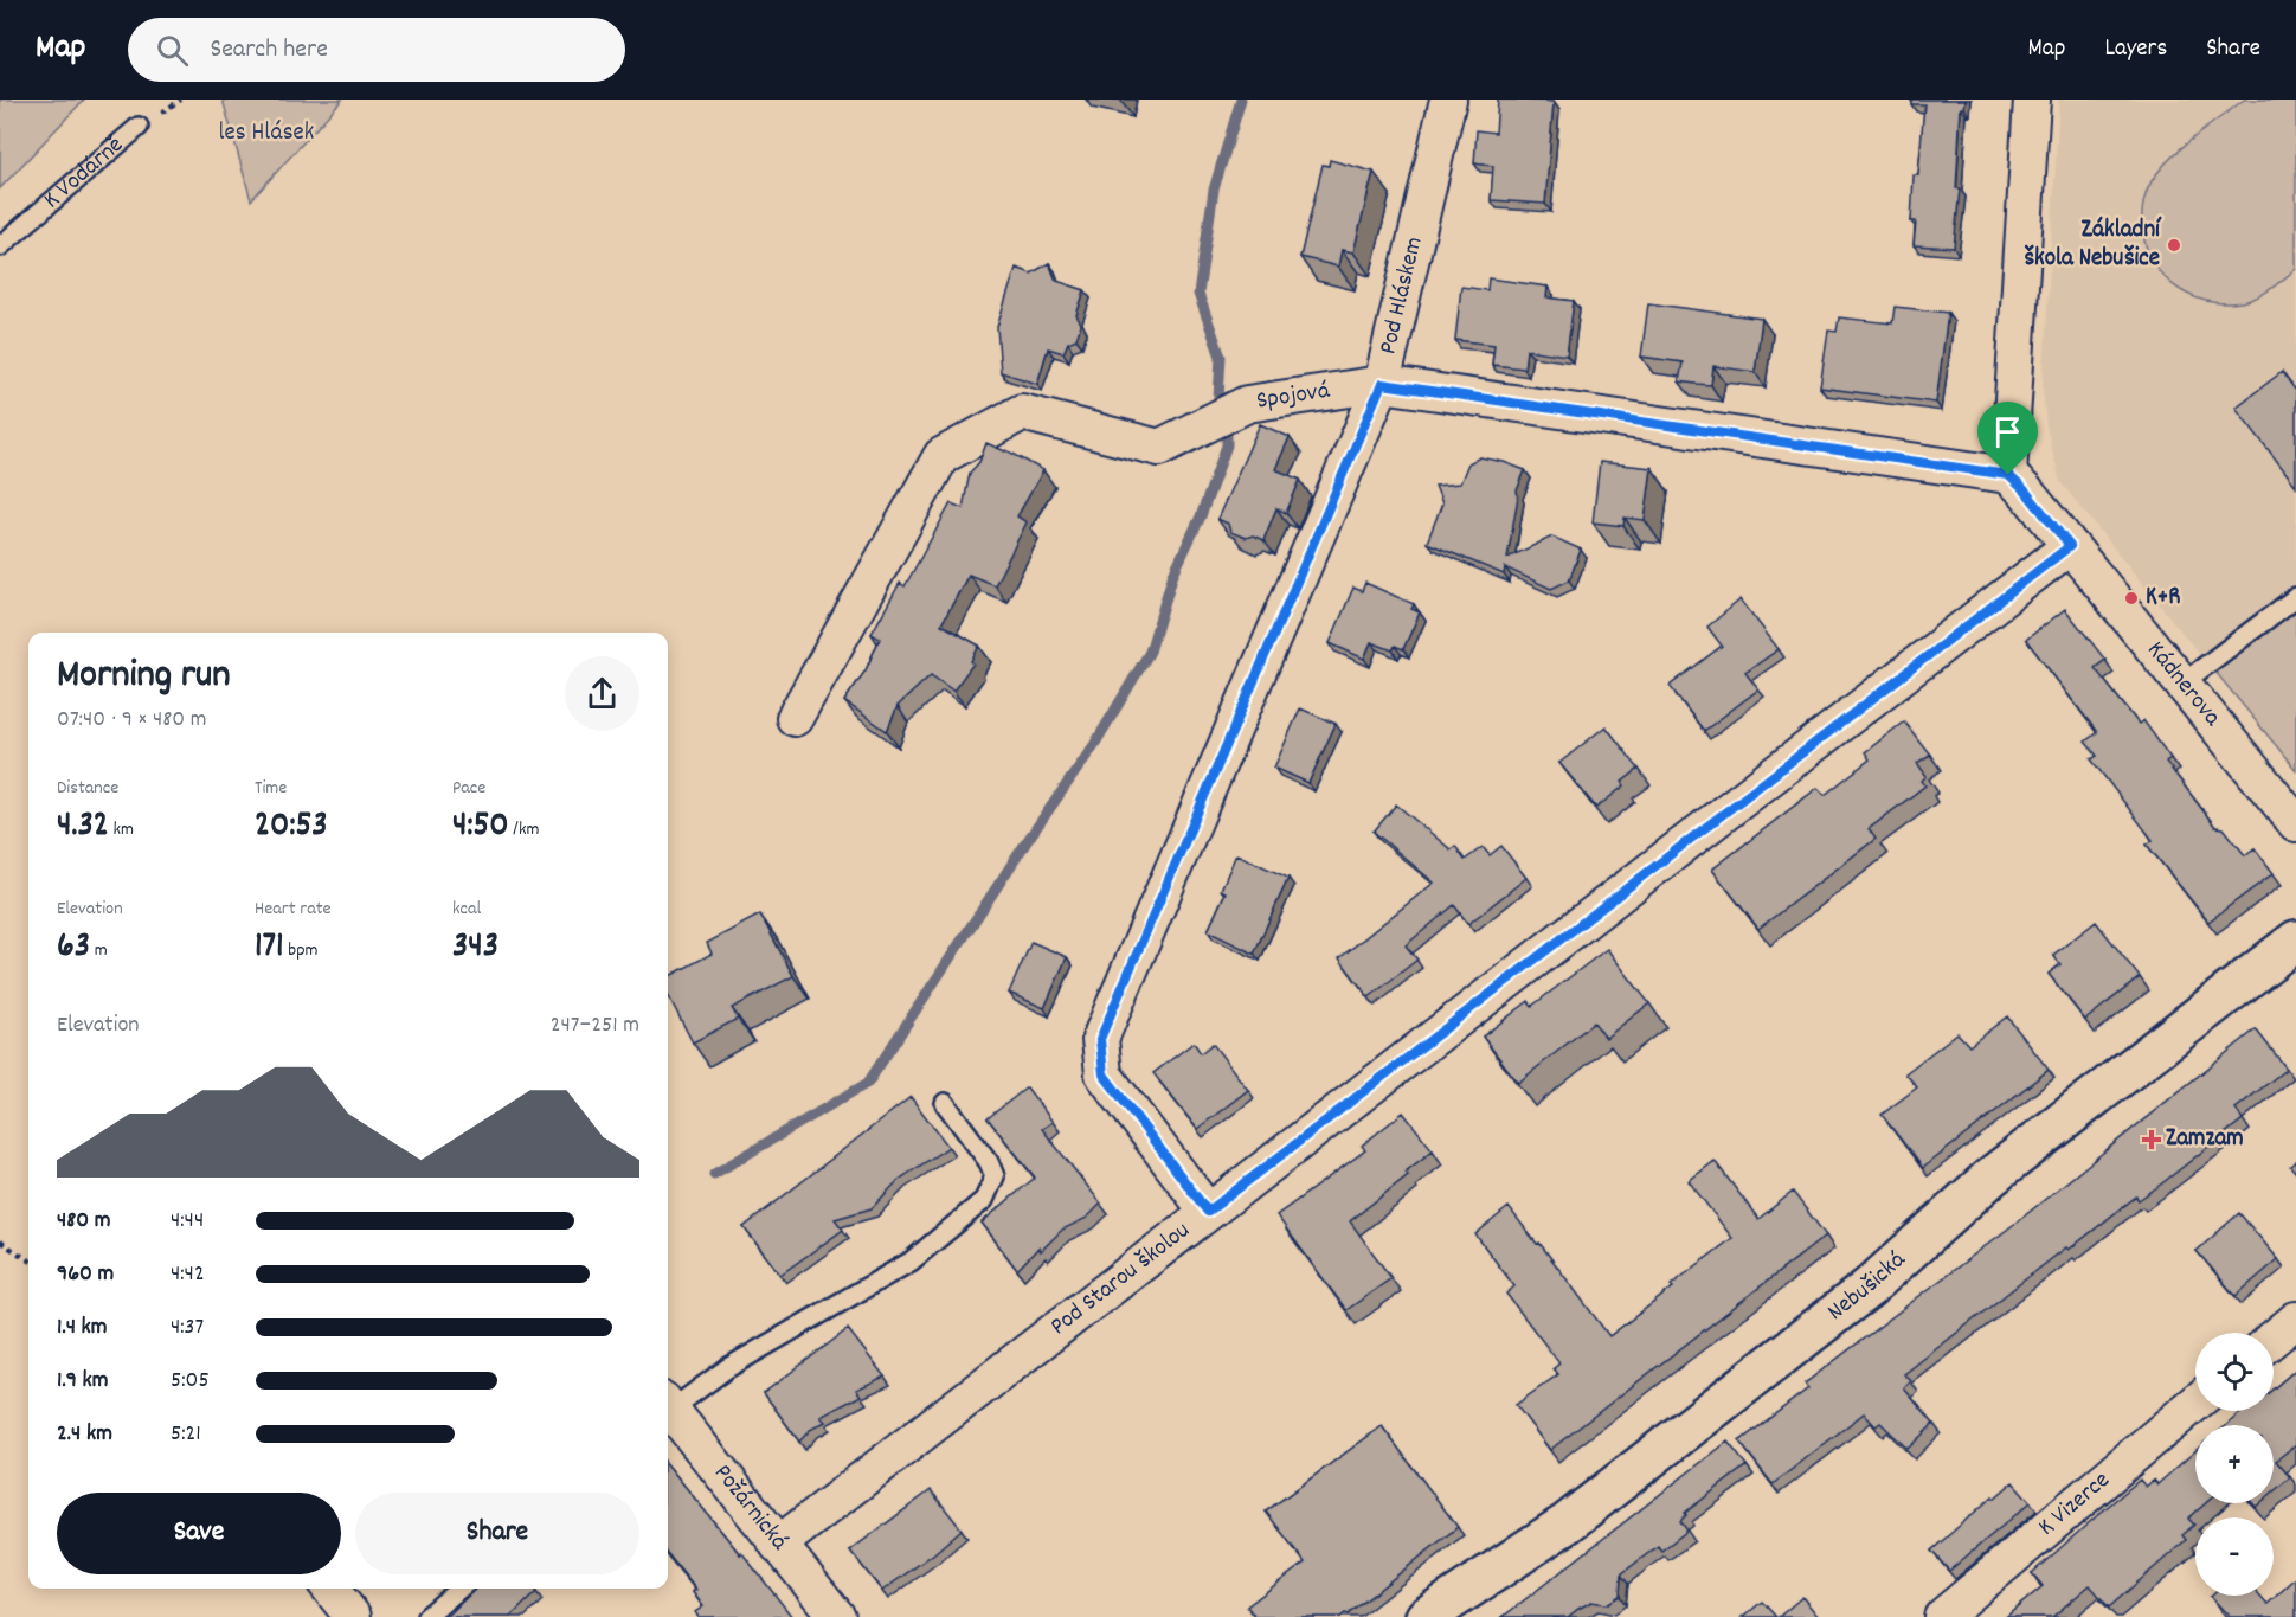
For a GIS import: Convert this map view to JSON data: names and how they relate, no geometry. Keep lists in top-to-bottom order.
{
  "streets": {
    "street": [
      "Pod Hláskem",
      "Spojová",
      "Kádnerova",
      "Pod Starou školou",
      "Nebušická",
      "K Vizerce",
      "Požárnická"
    ],
    "lane": ["K Vodárně"]
  },
  "crossings": [
    ["Pod Hláskem", "Spojová"],
    ["Pod Hláskem", "Pod Starou školou"],
    ["Spojová", "Kádnerova"],
    ["Kádnerova", "Pod Starou školou"],
    ["Pod Starou školou", "Požárnická"]
  ],
  "parks": ["les Hlásek"],
  "places": {
    "other": ["Základní škola Nebušice", "K+R"],
    "health": ["Zamzam"]
  },
  "page": {
    "header": "Map",
    "search": "Search here",
    "nav": ["Map", "Layers", "Share"],
    "heading": ["Morning run", "07:40 · 9 × 480 m"],
    "stats": [
      ["Distance", "4.32 km"],
      ["Time", "20:53"],
      ["Pace", "4:50 /km"],
      ["Elevation", "63 m"],
      ["Heart rate", "171 bpm"],
      ["kcal", "343"]
    ],
    "chart": ["Elevation", "247–251 m"],
    "list": [
      {
        "name": "480 m",
        "note": "4:44"
      },
      {
        "name": "960 m",
        "note": "4:42"
      },
      {
        "name": "1.4 km",
        "note": "4:37"
      },
      {
        "name": "1.9 km",
        "note": "5:05"
      },
      {
        "name": "2.4 km",
        "note": "5:21"
      }
    ],
    "map_buttons": ["+", "−"],
    "buttons": ["Save", "Share"]
  }
}
